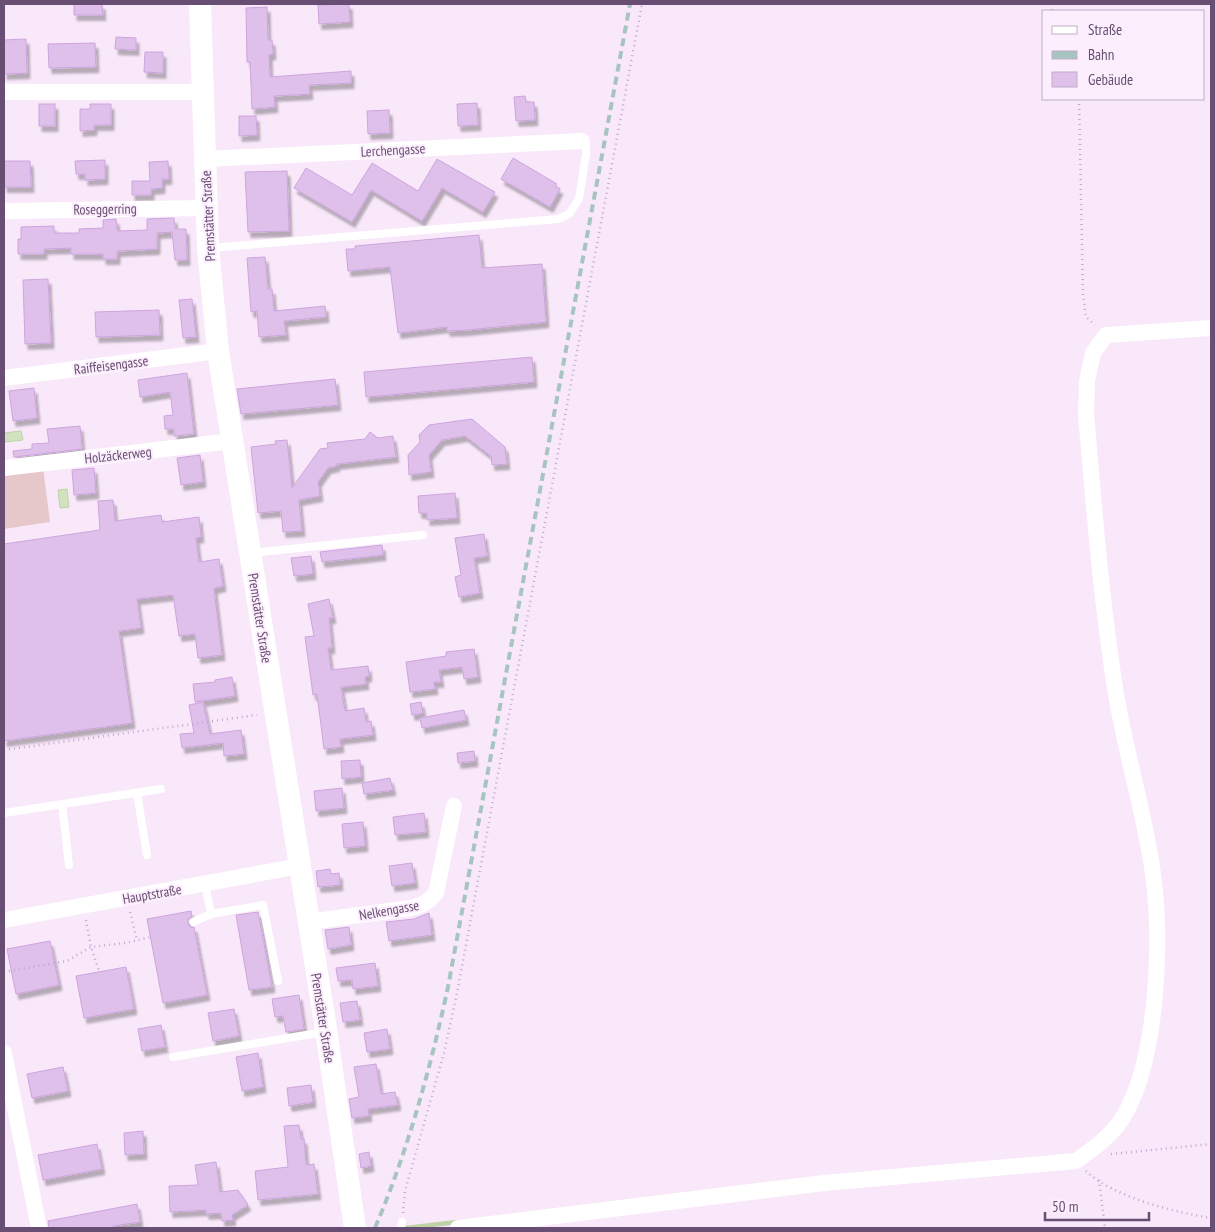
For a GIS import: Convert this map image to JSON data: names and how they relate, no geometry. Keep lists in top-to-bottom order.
{
  "streets": {
    "main road": ["Premstätter Straße"],
    "street": [
      "Lerchengasse",
      "Roseggerring",
      "Raiffeisengasse",
      "Holzäckerweg",
      "Hauptstraße",
      "Nelkengasse"
    ]
  },
  "crossings": [
    ["Lerchengasse", "Premstätter Straße"],
    ["Roseggerring", "Premstätter Straße"],
    ["Premstätter Straße", "Raiffeisengasse"],
    ["Premstätter Straße", "Holzäckerweg"],
    ["Premstätter Straße", "Hauptstraße"],
    ["Premstätter Straße", "Nelkengasse"]
  ],
  "legend": ["Straße", "Bahn", "Gebäude"],
  "scale_bar": "50 m"
}
